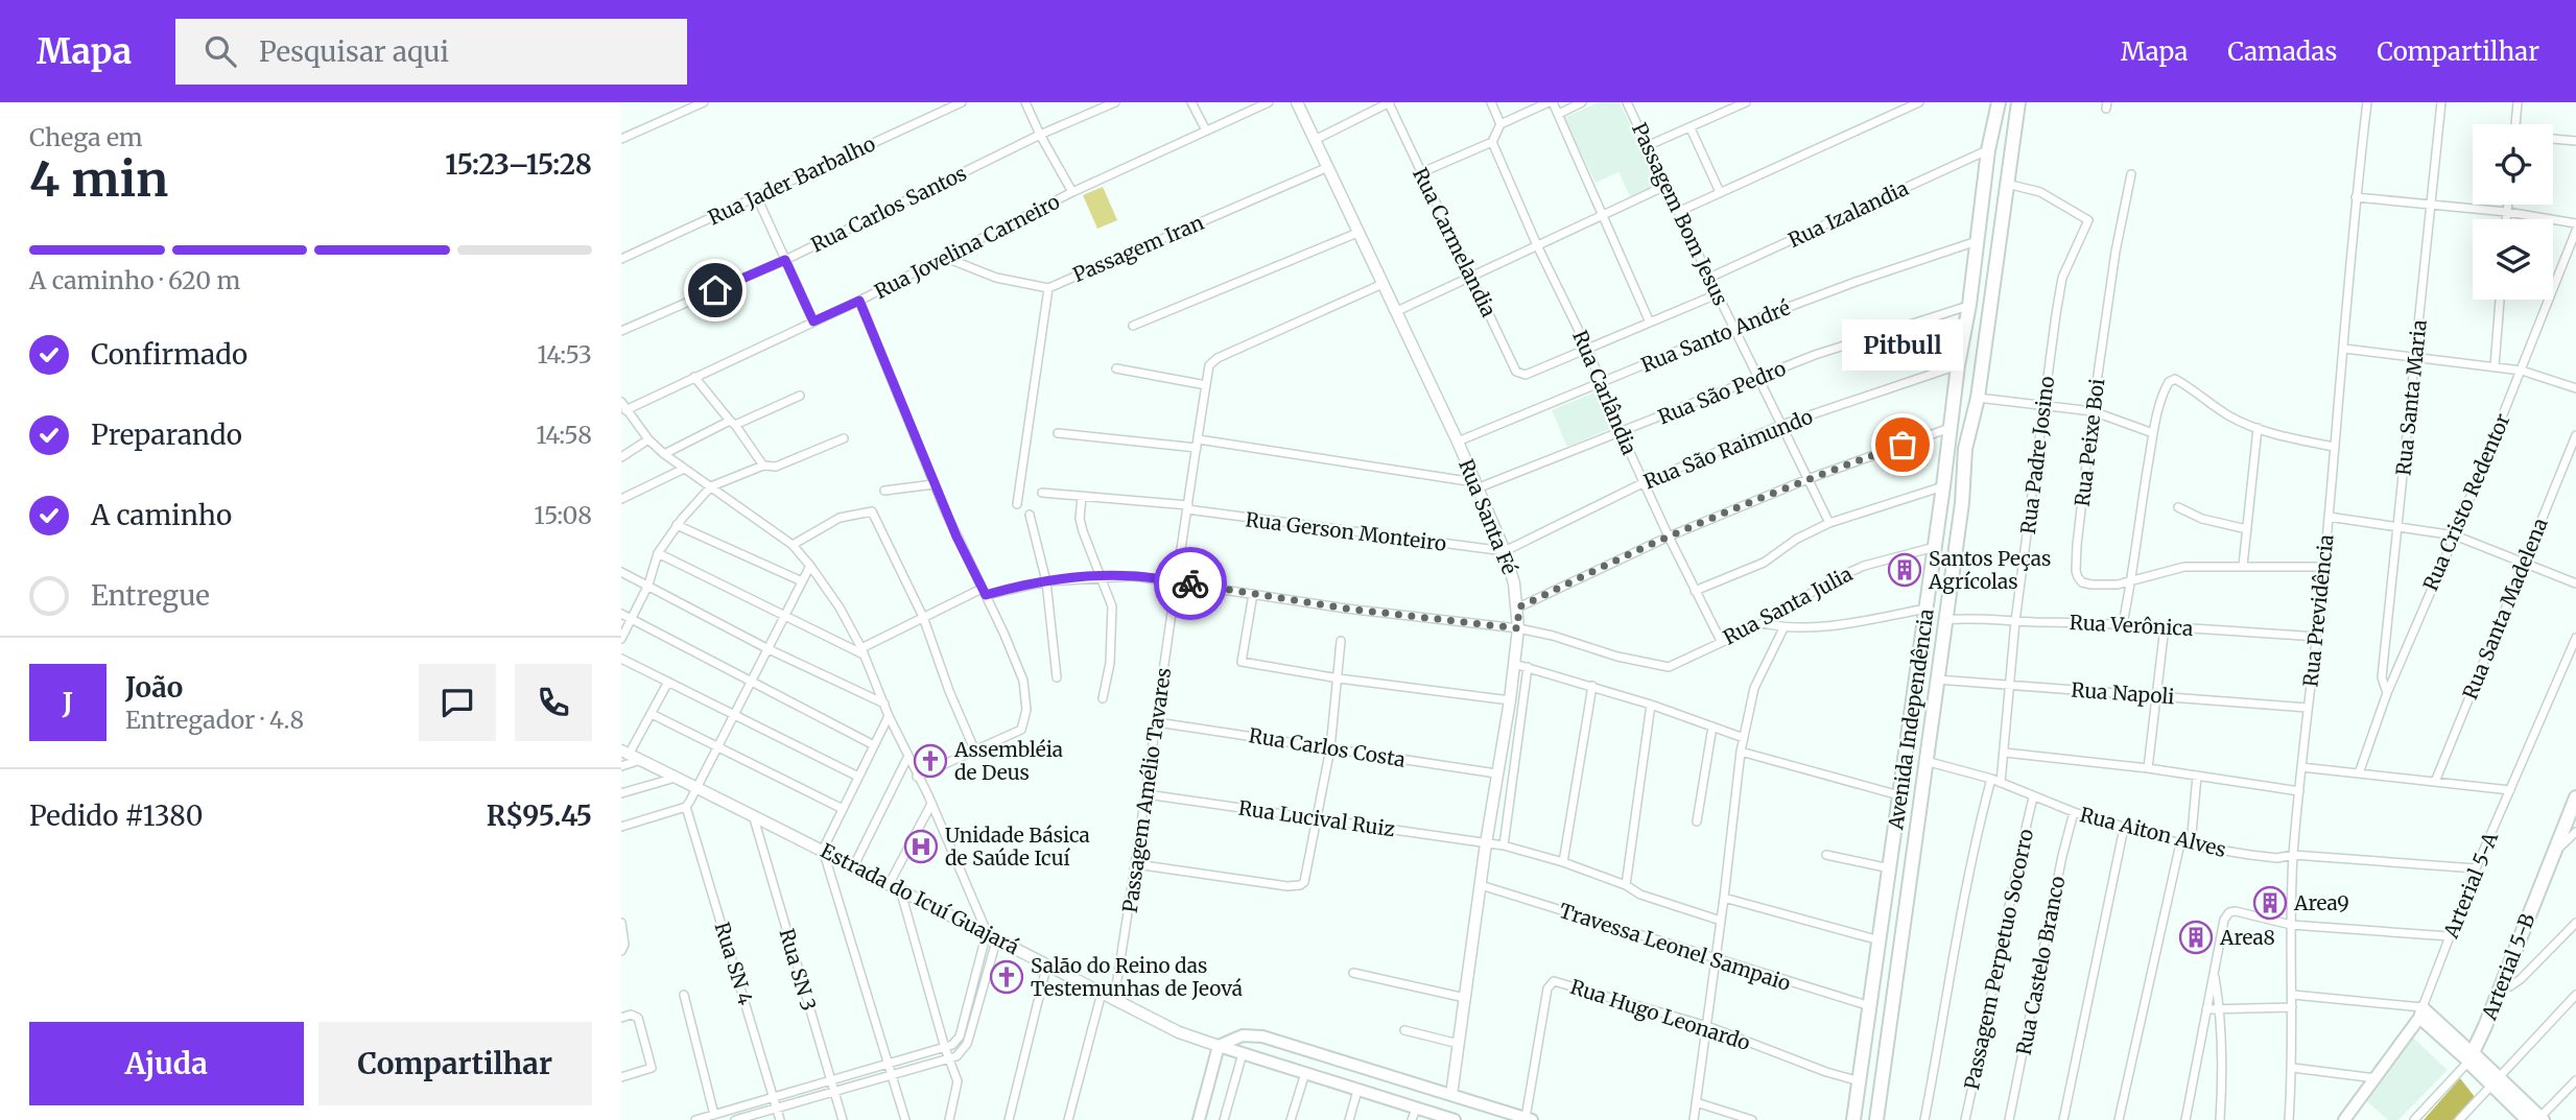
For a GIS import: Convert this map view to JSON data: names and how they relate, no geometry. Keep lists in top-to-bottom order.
{
  "streets": {
    "main road": [
      "Avenida Independência",
      "Arterial 5-A",
      "Estrada do Icuí Guajará",
      "Arterial 5-B"
    ],
    "street": [
      "Rua Jader Barbalho",
      "Rua Carlos Santos",
      "Passagem Bom Jesus",
      "Rua Izalandia",
      "Rua Carmelandia",
      "Rua Jovelina Carneiro",
      "Passagem Iran",
      "Rua Santo André",
      "Rua Carlândia",
      "Rua São Pedro",
      "Rua Santa Maria",
      "Rua Peixe Boi",
      "Rua São Raimundo",
      "Rua Padre Josino",
      "Rua Cristo Redentor",
      "Rua Santa Fé",
      "Rua Gerson Monteiro",
      "Rua Santa Julia",
      "Rua Santa Madelena",
      "Rua Previdência",
      "Rua Verônica",
      "Rua Napoli",
      "Rua Carlos Costa",
      "Passagem Amélio Tavares",
      "Rua Lucival Ruiz",
      "Rua Aiton Alves",
      "Travessa Leonel Sampaio",
      "Passagem Perpetuo Socorro",
      "Rua SN 4",
      "Rua Castelo Branco",
      "Rua SN 3",
      "Rua Hugo Leonardo"
    ]
  },
  "crossings": [
    ["Passagem Bom Jesus", "Rua Izalandia"],
    ["Passagem Bom Jesus", "Rua Santo André"],
    ["Passagem Bom Jesus", "Rua São Pedro"],
    ["Passagem Bom Jesus", "Rua São Raimundo"],
    ["Rua Izalandia", "Avenida Independência"],
    ["Rua Carmelandia", "Rua Carlândia"],
    ["Rua Jovelina Carneiro", "Passagem Iran"],
    ["Passagem Iran", "Rua Santa Fé"],
    ["Rua Santo André", "Rua Carlândia"],
    ["Rua Santo André", "Rua Santa Fé"],
    ["Rua Santo André", "Avenida Independência"],
    ["Rua Carlândia", "Rua São Pedro"],
    ["Rua Carlândia", "Rua São Raimundo"],
    ["Rua Carlândia", "Rua Santa Julia"],
    ["Rua São Pedro", "Rua Santa Fé"],
    ["Rua São Pedro", "Avenida Independência"],
    ["Rua Santa Maria", "Rua Cristo Redentor"],
    ["Rua São Raimundo", "Rua Santa Fé"],
    ["Rua São Raimundo", "Rua Gerson Monteiro"],
    ["Rua São Raimundo", "Avenida Independência"],
    ["Rua Padre Josino", "Rua Verônica"],
    ["Rua Padre Josino", "Rua Napoli"],
    ["Rua Padre Josino", "Avenida Independência"],
    ["Rua Padre Josino", "Rua Aiton Alves"],
    ["Rua Santa Fé", "Rua Gerson Monteiro"],
    ["Rua Santa Fé", "Rua Santa Julia"],
    ["Rua Santa Fé", "Rua Carlos Costa"],
    ["Rua Santa Fé", "Passagem Amélio Tavares"],
    ["Rua Santa Fé", "Rua Lucival Ruiz"],
    ["Rua Santa Fé", "Travessa Leonel Sampaio"],
    ["Rua Gerson Monteiro", "Passagem Amélio Tavares"],
    ["Rua Santa Julia", "Avenida Independência"],
    ["Rua Santa Julia", "Passagem Amélio Tavares"],
    ["Rua Previdência", "Rua Verônica"],
    ["Rua Previdência", "Rua Napoli"],
    ["Rua Previdência", "Rua Aiton Alves"],
    ["Rua Verônica", "Avenida Independência"],
    ["Rua Napoli", "Avenida Independência"],
    ["Avenida Independência", "Rua Aiton Alves"],
    ["Avenida Independência", "Travessa Leonel Sampaio"],
    ["Avenida Independência", "Rua Hugo Leonardo"],
    ["Rua Carlos Costa", "Passagem Amélio Tavares"],
    ["Passagem Amélio Tavares", "Rua Lucival Ruiz"],
    ["Passagem Amélio Tavares", "Estrada do Icuí Guajará"],
    ["Rua Aiton Alves", "Arterial 5-A"],
    ["Rua Aiton Alves", "Passagem Perpetuo Socorro"],
    ["Rua Aiton Alves", "Rua Castelo Branco"],
    ["Estrada do Icuí Guajará", "Rua SN 3"]
  ],
  "places": {
    "other": ["Pitbull"],
    "building": ["Santos Peças Agrícolas", "Area9", "Area8"],
    "church": ["Assembléia de Deus", "Salão do Reino das Testemunhas de Jeová"],
    "hospital": ["Unidade Básica de Saúde Icuí"]
  },
  "page": {
    "header": "Mapa",
    "search": "Pesquisar aqui",
    "nav": ["Mapa", "Camadas", "Compartilhar"],
    "heading": ["4 min", "Chega em", "15:23–15:28"],
    "panel": [
      "João",
      "Entregador · 4.8",
      "Pedido #1380",
      "R$95.45"
    ],
    "bar": "A caminho · 620 m",
    "list": [
      ["Confirmado", "14:53"],
      ["Preparando", "14:58"],
      ["A caminho", "15:08"],
      "Entregue"
    ],
    "bubble": "Pitbull",
    "round": "J",
    "buttons": ["Ajuda", "Compartilhar"]
  }
}
